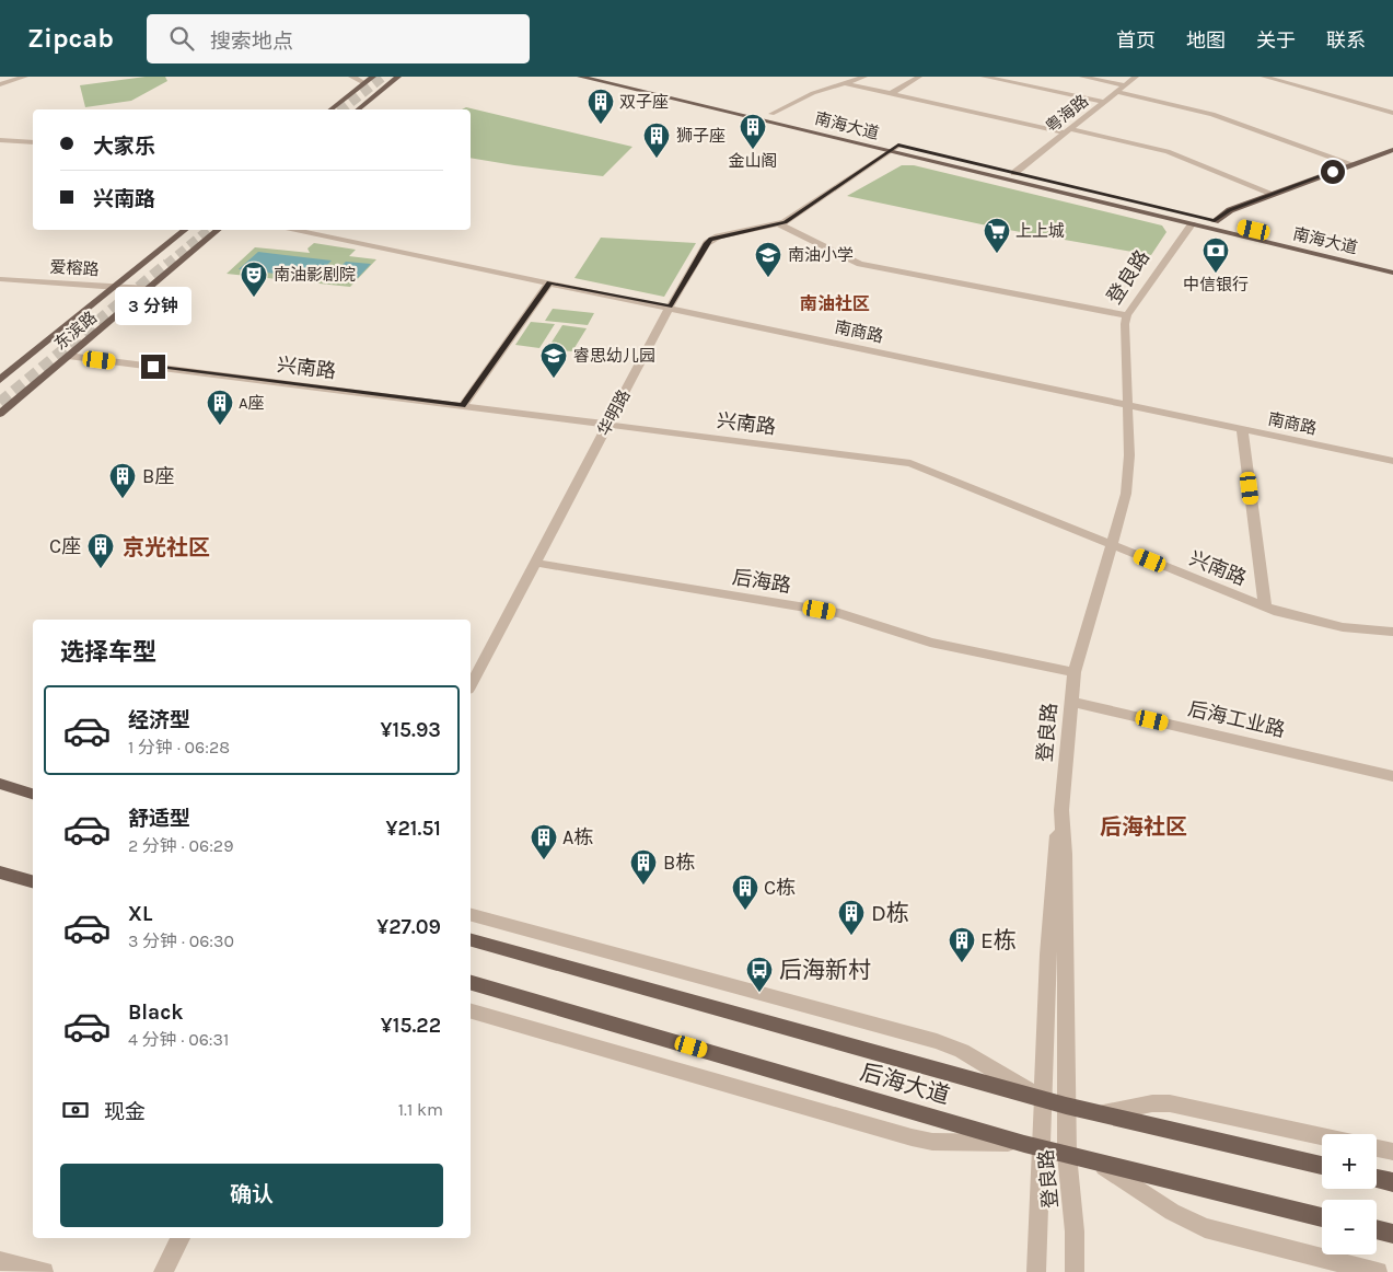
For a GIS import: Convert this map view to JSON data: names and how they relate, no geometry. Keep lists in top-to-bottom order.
{
  "streets": {
    "main road": ["南海大道", "东滨路", "后海大道"],
    "street": [
      "粤海路",
      "爱榕路",
      "登良路",
      "南商路",
      "兴南路",
      "华明路",
      "后海路",
      "后海工业路"
    ]
  },
  "crossings": [
    ["粤海路", "南海大道"],
    ["南海大道", "登良路"],
    ["南海大道", "华明路"],
    ["爱榕路", "东滨路"],
    ["登良路", "南商路"],
    ["登良路", "兴南路"],
    ["登良路", "后海路"],
    ["登良路", "后海工业路"],
    ["登良路", "后海大道"],
    ["东滨路", "兴南路"],
    ["南商路", "华明路"],
    ["兴南路", "华明路"],
    ["华明路", "后海路"]
  ],
  "districts": ["南油社区", "京光社区", "后海社区"],
  "places": {
    "building": [
      "双子座",
      "金山阁",
      "狮子座",
      "A座",
      "B座",
      "C座",
      "A栋",
      "B栋",
      "C栋",
      "D栋",
      "E栋"
    ],
    "supermarket": ["上上城"],
    "bank": ["中信银行"],
    "school or university": ["南油小学", "睿思幼儿园"],
    "theatre": ["南油影剧院"],
    "bus stop": ["后海新村"]
  },
  "page": {
    "header": "Zipcab",
    "search": "搜索地点",
    "nav": [
      "首页",
      "地图",
      "关于",
      "联系"
    ],
    "banner": ["大家乐", "兴南路"],
    "bubble": "3 分钟",
    "heading": "选择车型",
    "list": [
      {
        "name": "经济型",
        "note": "1 分钟 · 06:28",
        "value": "¥15.93"
      },
      {
        "name": "舒适型",
        "note": "2 分钟 · 06:29",
        "value": "¥21.51"
      },
      {
        "name": "XL",
        "note": "3 分钟 · 06:30",
        "value": "¥27.09"
      },
      {
        "name": "Black",
        "note": "4 分钟 · 06:31",
        "value": "¥15.22"
      }
    ],
    "pay": ["现金", "1.1 km"],
    "map_buttons": ["+", "−"],
    "buttons": "确认"
  }
}
